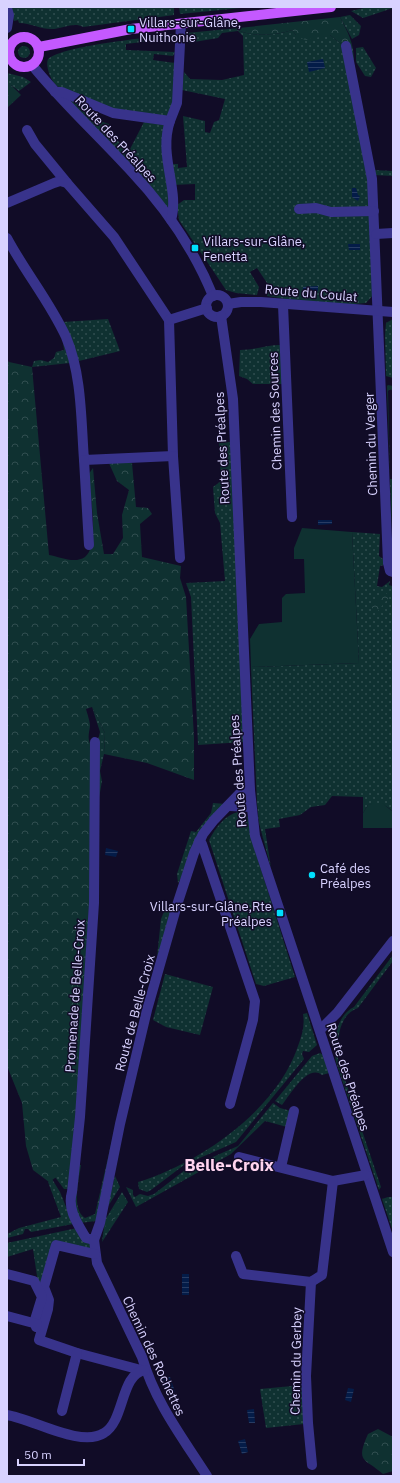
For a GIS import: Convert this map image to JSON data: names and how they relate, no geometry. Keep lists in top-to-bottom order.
{
  "streets": {
    "street": [
      "Route des Préalpes",
      "Route du Coulat",
      "Chemin des Sources",
      "Chemin du Verger",
      "Promenade de Belle-Croix",
      "Route de Belle-Croix",
      "Chemin des Rochettes",
      "Chemin du Gerbey"
    ]
  },
  "crossings": [
    ["Route des Préalpes", "Route du Coulat"],
    ["Route des Préalpes", "Route de Belle-Croix"],
    ["Route du Coulat", "Chemin des Sources"],
    ["Route du Coulat", "Chemin du Verger"],
    ["Promenade de Belle-Croix", "Route de Belle-Croix"],
    ["Promenade de Belle-Croix", "Chemin des Rochettes"],
    ["Route de Belle-Croix", "Chemin des Rochettes"]
  ],
  "districts": ["Belle-Croix"],
  "places": {
    "transit": ["Villars-sur-Glâne, Nuithonie", "Villars-sur-Glâne, Fenetta", "Villars-sur-Glâne,Rte Préalpes"],
    "other": ["Café des Préalpes"]
  },
  "scale_bar": "50 m"
}
